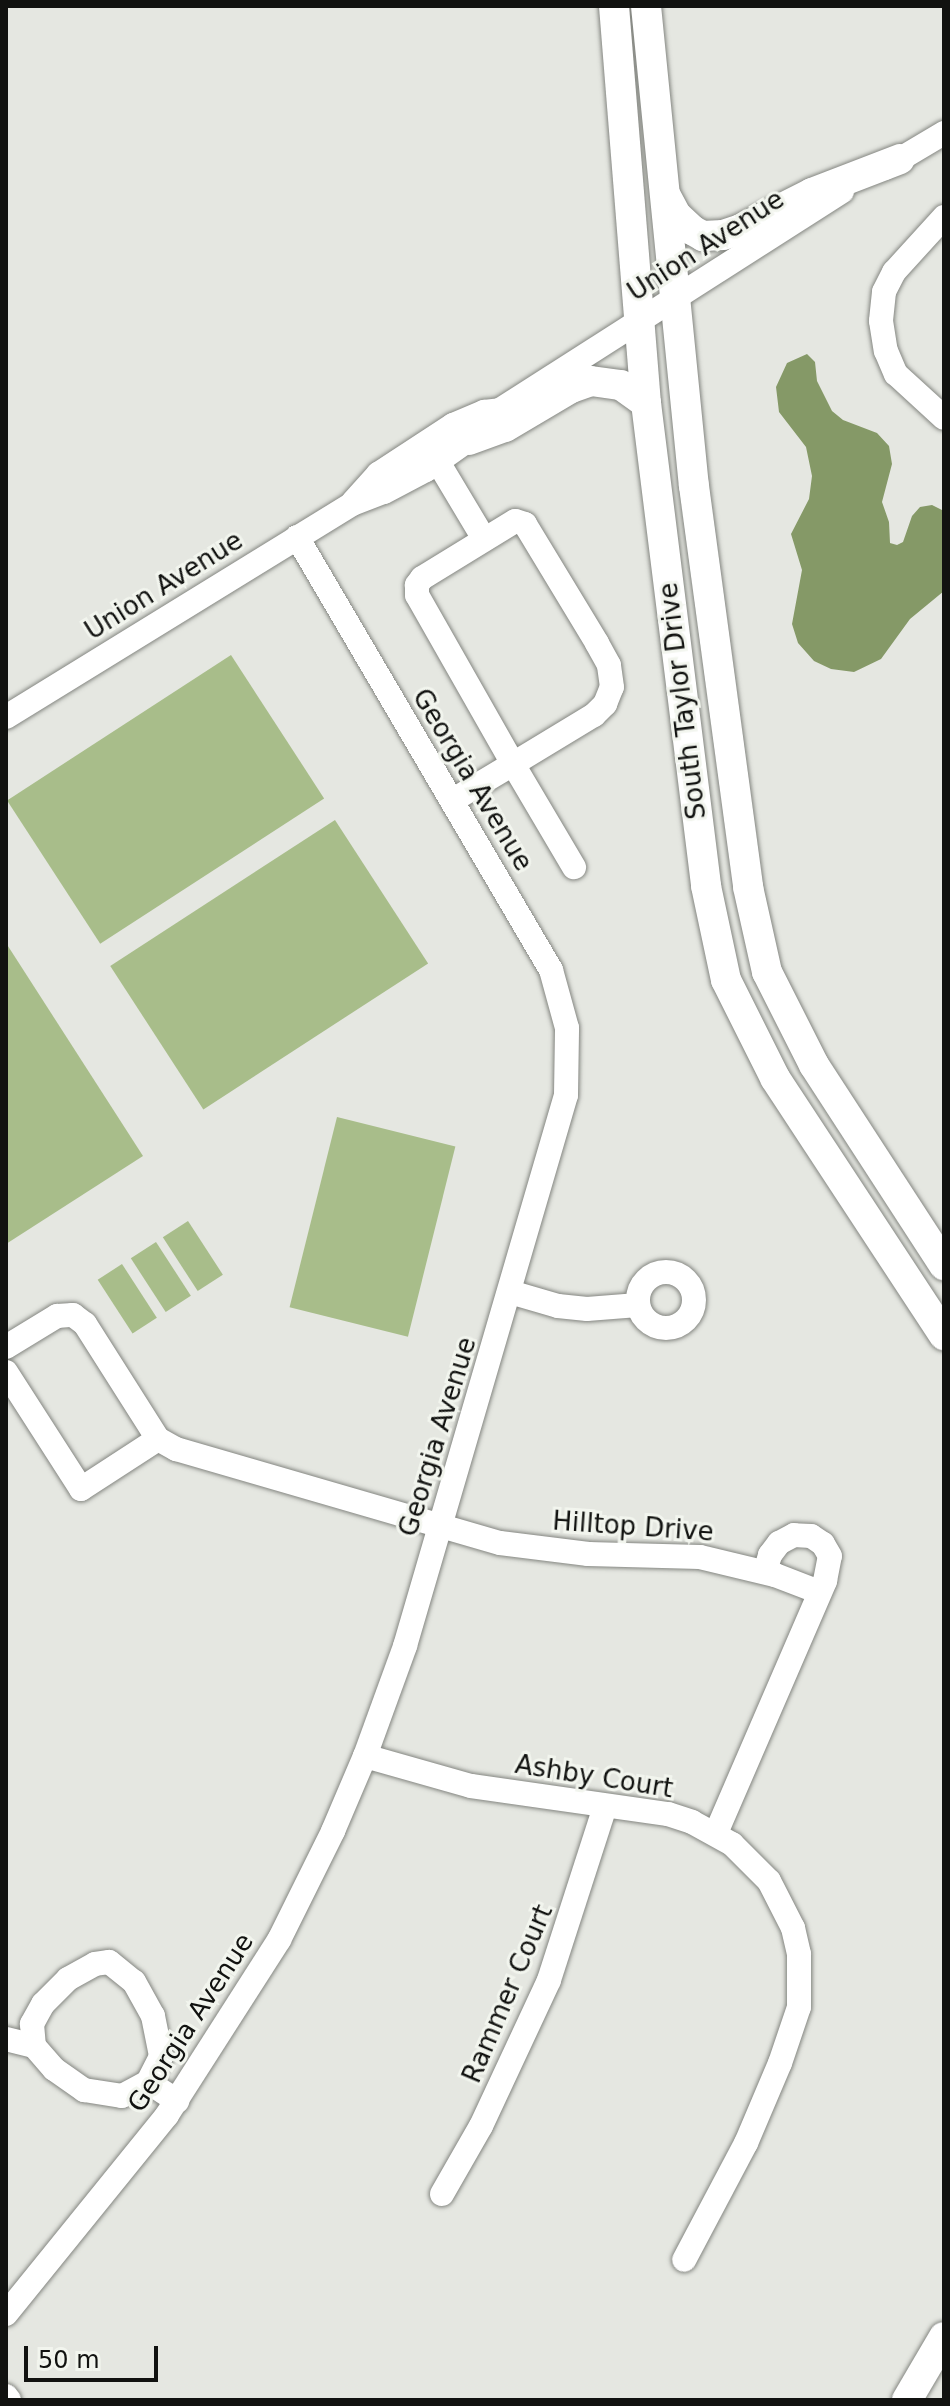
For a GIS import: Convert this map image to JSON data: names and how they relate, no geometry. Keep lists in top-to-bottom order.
{
  "streets": {
    "main road": ["South Taylor Drive"],
    "street": [
      "Union Avenue",
      "Georgia Avenue",
      "Hilltop Drive",
      "Ashby Court",
      "Rammer Court"
    ]
  },
  "crossings": [
    ["Union Avenue", "South Taylor Drive"],
    ["Union Avenue", "Georgia Avenue"],
    ["Georgia Avenue", "Hilltop Drive"],
    ["Georgia Avenue", "Ashby Court"],
    ["Ashby Court", "Rammer Court"]
  ],
  "scale_bar": "50 m"
}
